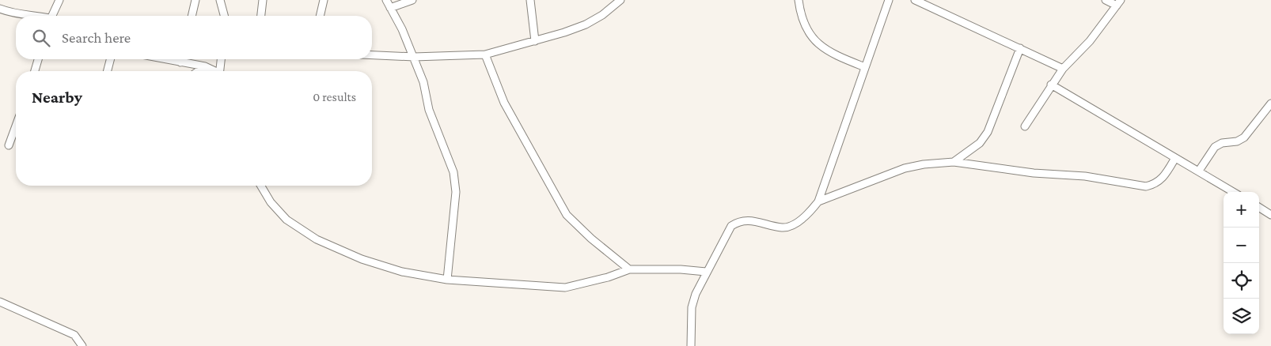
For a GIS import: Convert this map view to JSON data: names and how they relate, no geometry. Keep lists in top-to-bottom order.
{
  "page": {
    "search": "Search here",
    "heading": ["Nearby", "0 results"],
    "map_buttons": ["+", "−"]
  }
}
